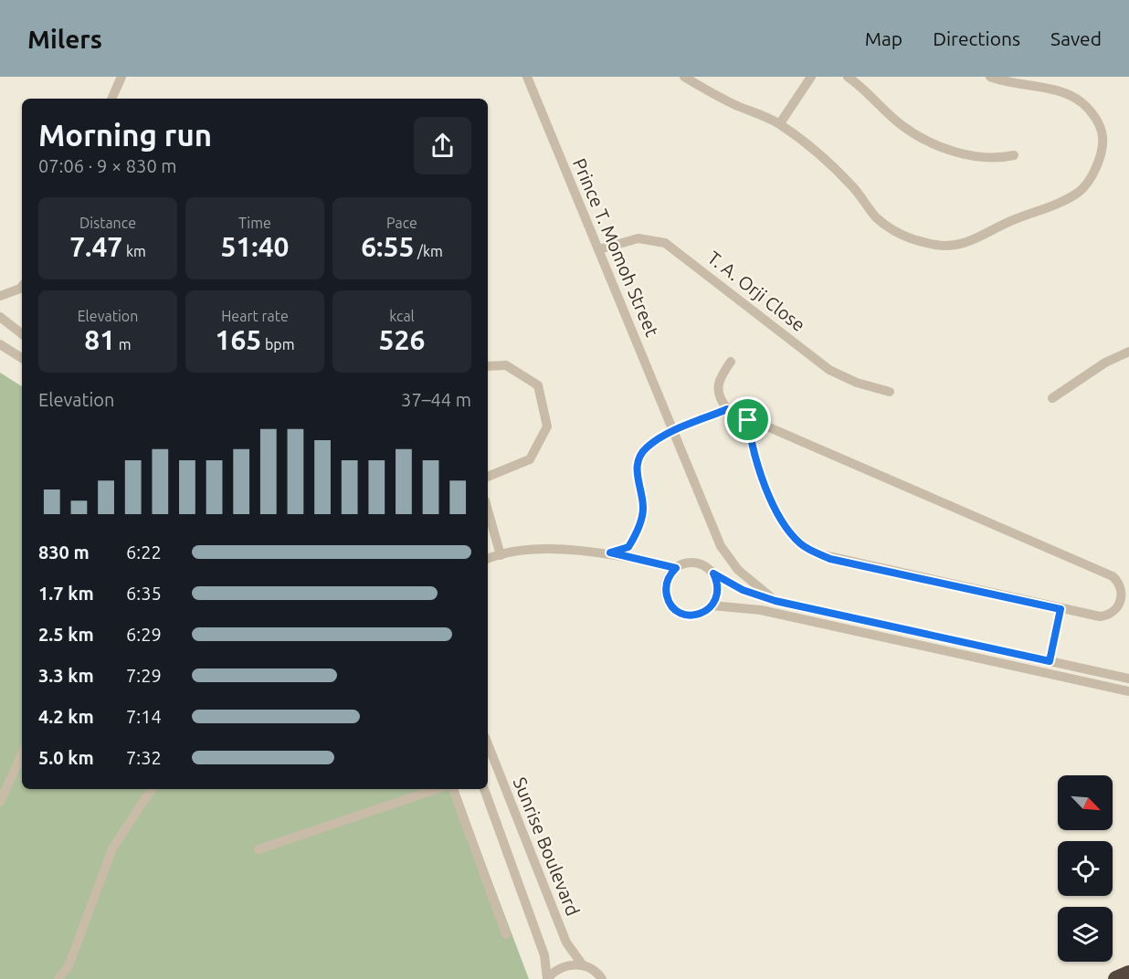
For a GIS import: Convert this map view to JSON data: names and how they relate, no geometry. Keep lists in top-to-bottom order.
{
  "streets": {
    "street": ["Prince T. Momoh Street", "T. A. Orji Close", "Sunrise Boulevard"]
  },
  "crossings": [
    ["Prince T. Momoh Street", "T. A. Orji Close"]
  ],
  "north": "bottom right",
  "page": {
    "header": "Milers",
    "nav": ["Map", "Directions", "Saved"],
    "heading": ["Morning run", "07:06 · 9 × 830 m"],
    "stats": [
      ["Distance", "7.47 km"],
      ["Time", "51:40"],
      ["Pace", "6:55 /km"],
      ["Elevation", "81 m"],
      ["Heart rate", "165 bpm"],
      ["kcal", "526"]
    ],
    "chart": ["Elevation", "37–44 m"],
    "list": [
      {
        "name": "830 m",
        "note": "6:22"
      },
      {
        "name": "1.7 km",
        "note": "6:35"
      },
      {
        "name": "2.5 km",
        "note": "6:29"
      },
      {
        "name": "3.3 km",
        "note": "7:29"
      },
      {
        "name": "4.2 km",
        "note": "7:14"
      },
      {
        "name": "5.0 km",
        "note": "7:32"
      }
    ]
  }
}
